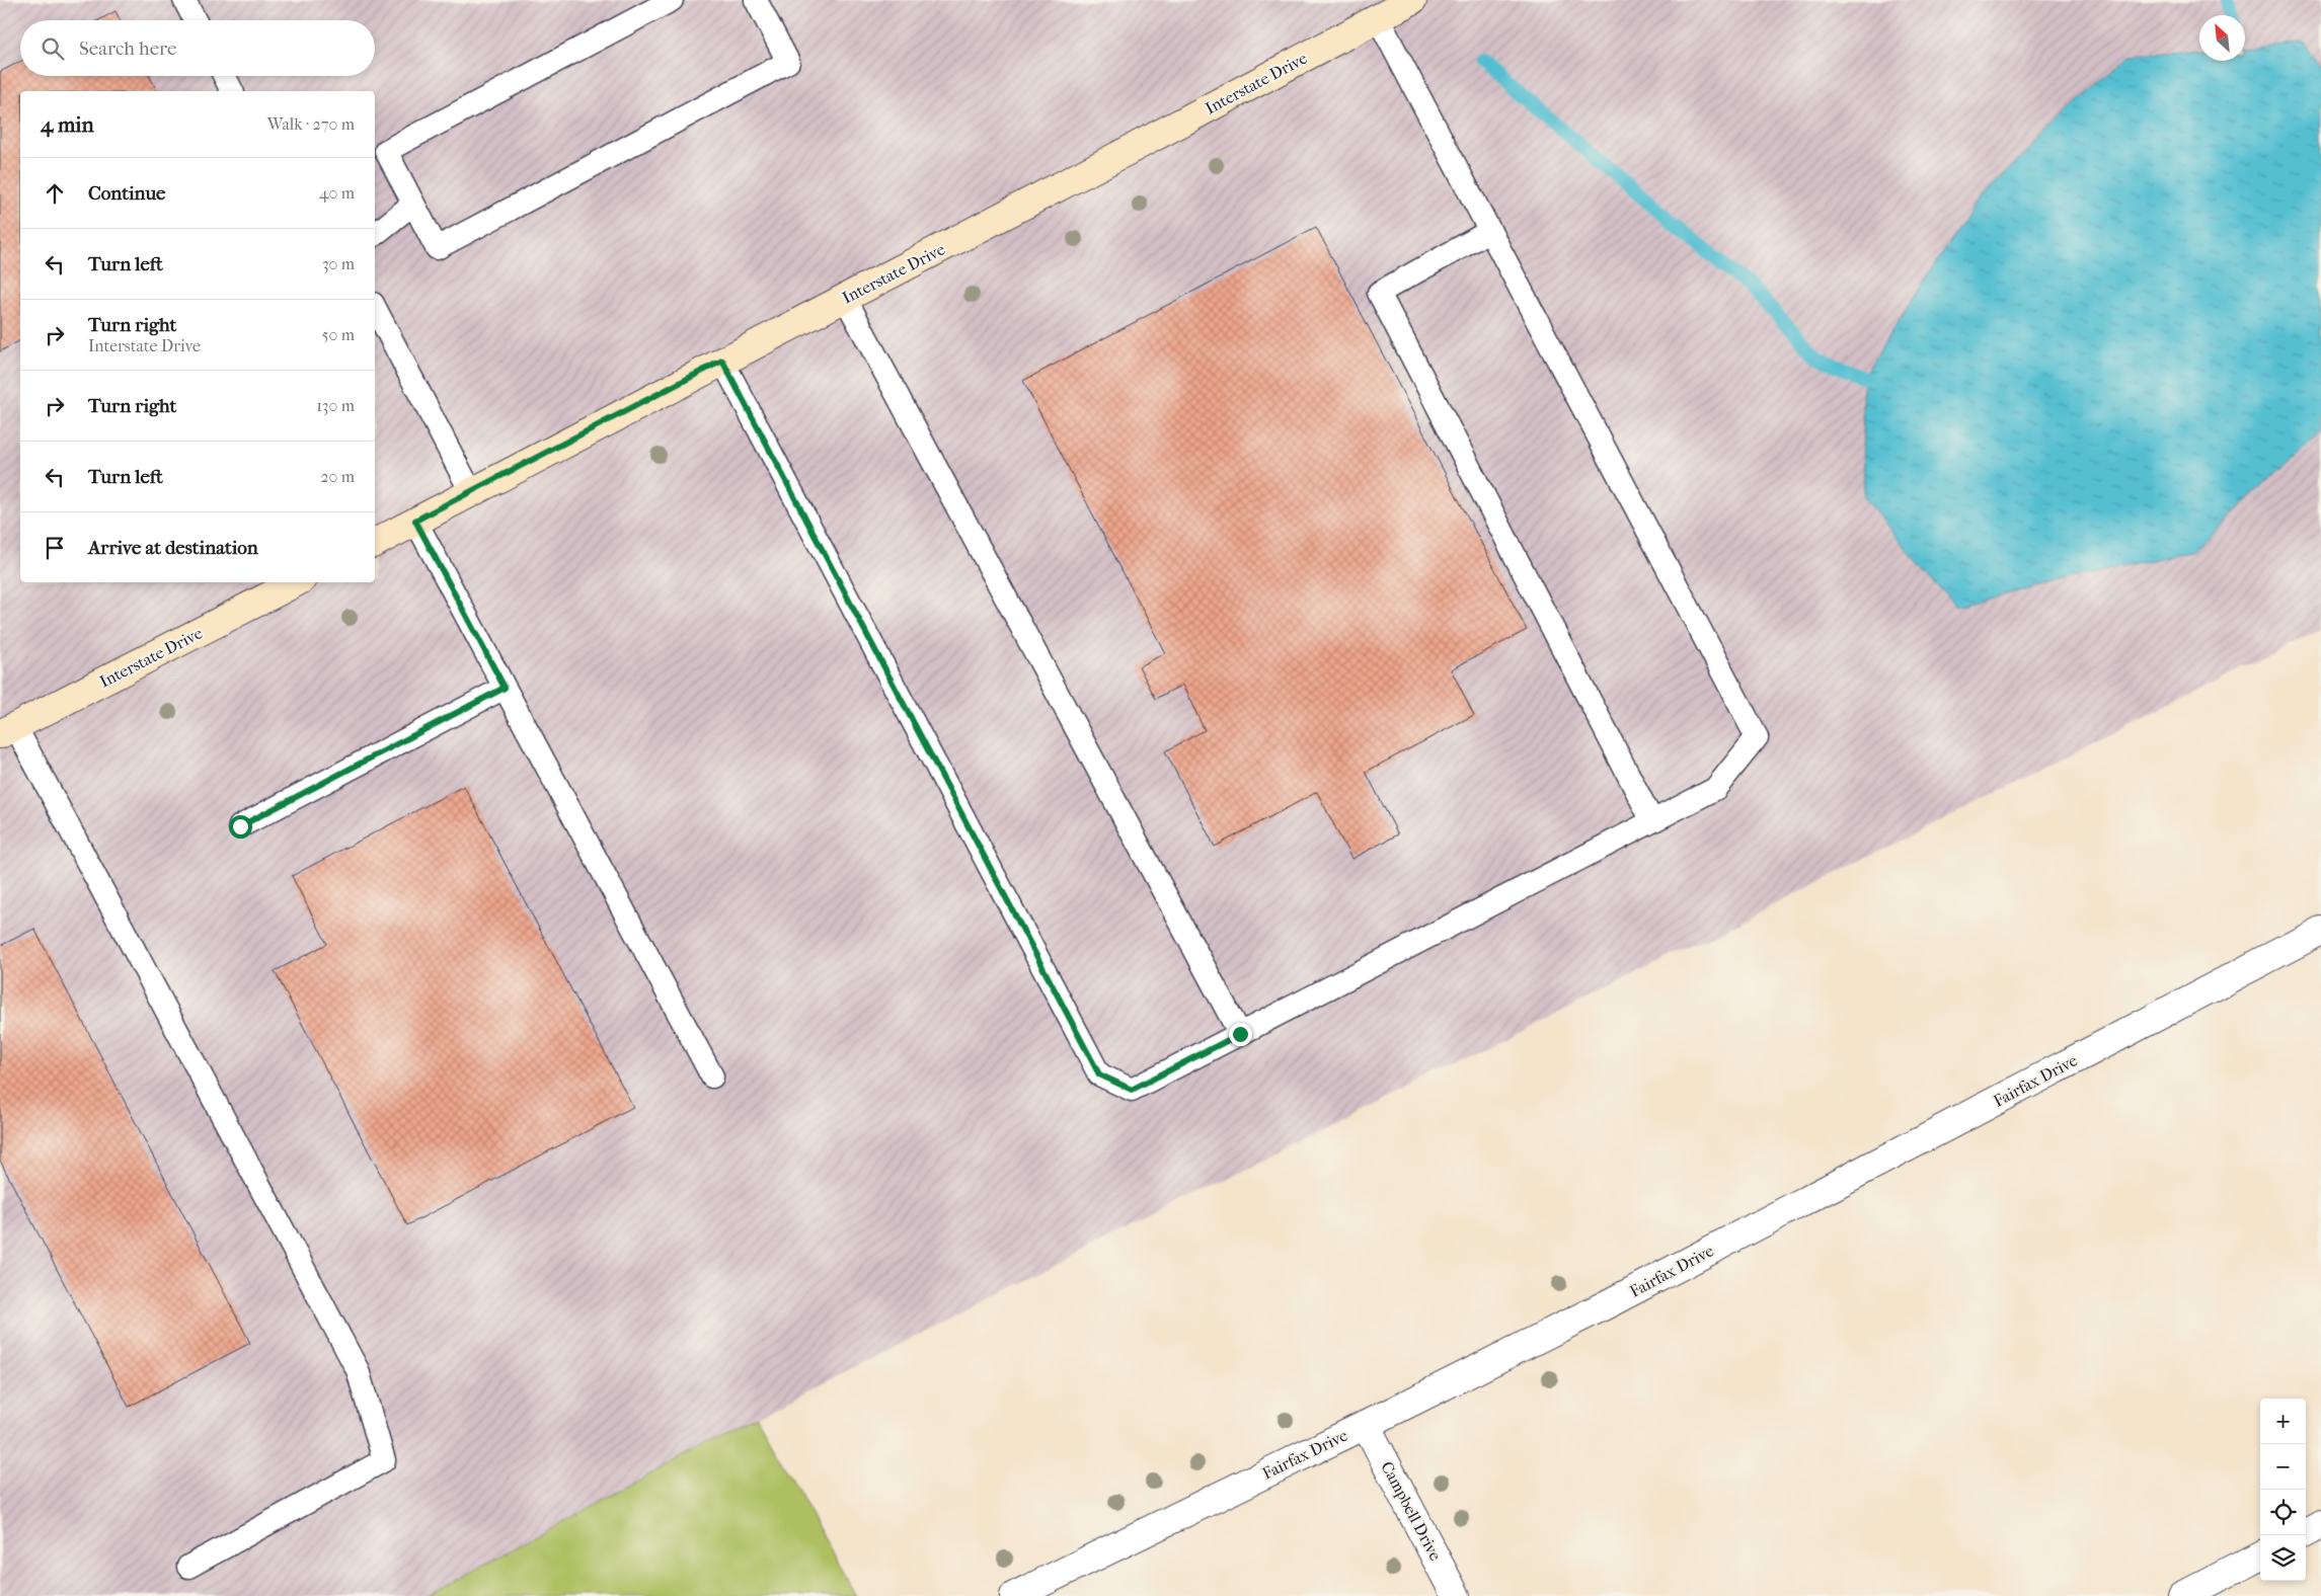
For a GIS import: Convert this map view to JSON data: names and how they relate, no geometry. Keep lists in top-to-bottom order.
{
  "streets": {
    "main road": ["Interstate Drive"],
    "street": ["Fairfax Drive", "Campbell Drive"]
  },
  "crossings": [
    ["Fairfax Drive", "Campbell Drive"]
  ],
  "north": "top left",
  "page": {
    "search": "Search here",
    "heading": ["4 min", "Walk · 270 m"],
    "list": [
      ["Continue", "40 m"],
      ["Turn left", "30 m"],
      ["Turn right", "Interstate Drive", "50 m"],
      ["Turn right", "130 m"],
      ["Turn left", "20 m"],
      "Arrive at destination"
    ],
    "map_buttons": ["+", "−"]
  }
}
